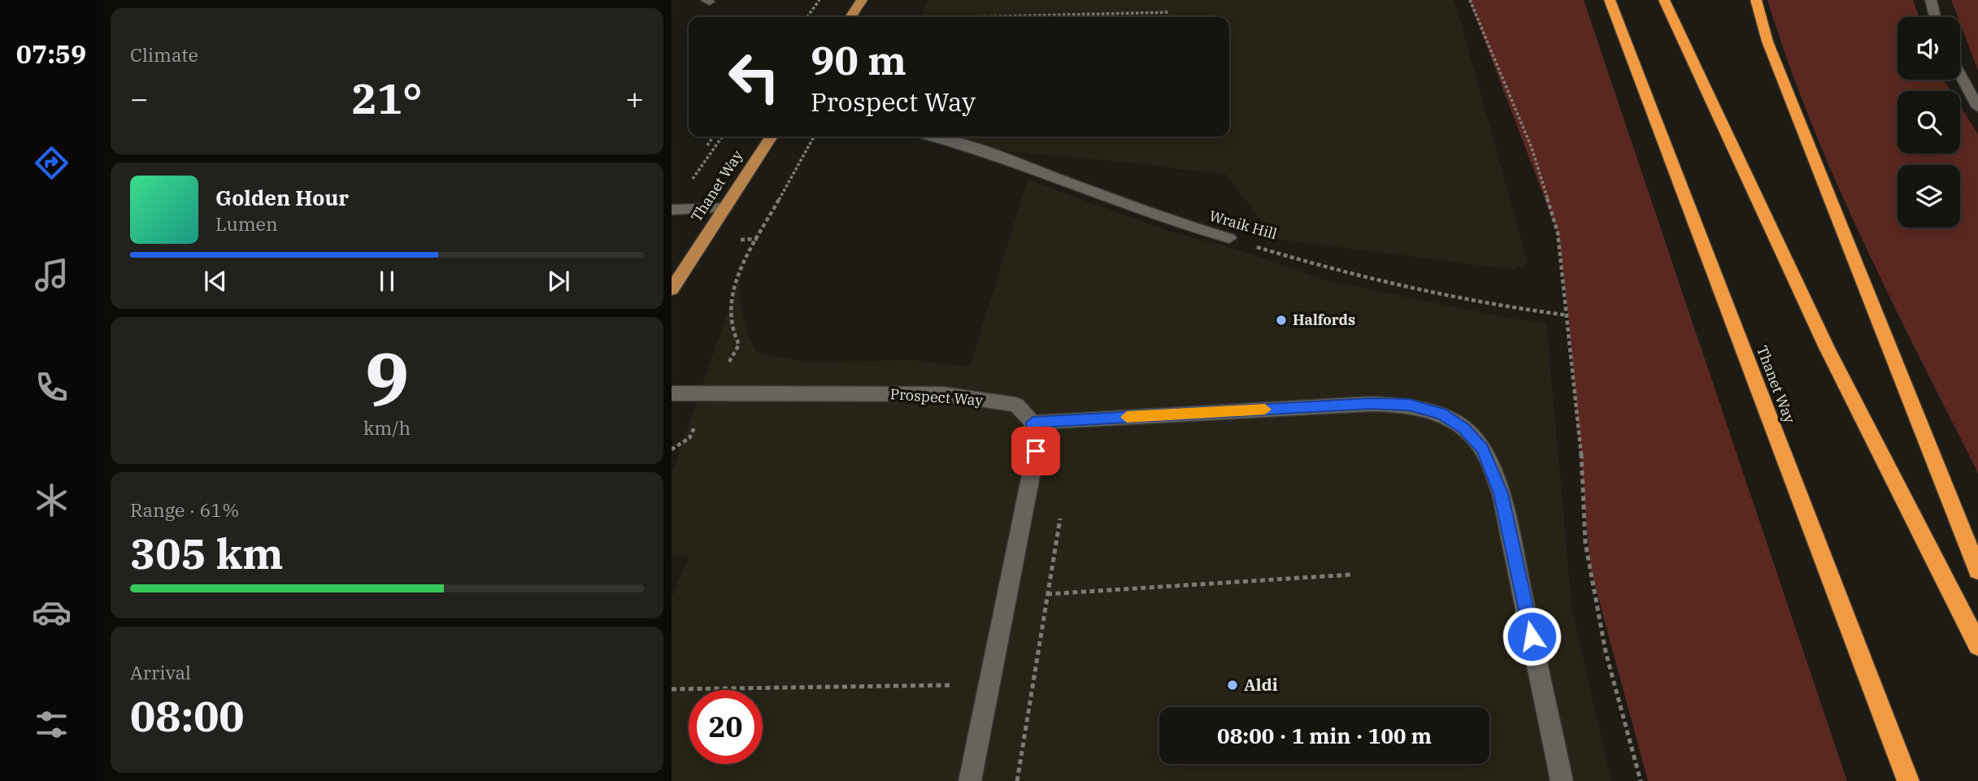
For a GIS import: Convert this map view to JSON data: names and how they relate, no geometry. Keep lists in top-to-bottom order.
{
  "streets": {
    "highway": ["Thanet Way"],
    "street": ["Wraik Hill", "Prospect Way"]
  },
  "places": ["Halfords", "Aldi"],
  "page": {
    "tabs": "07:59",
    "tile": [
      "Climate",
      ["9", "km/h"],
      ["Range · 61%", "305 km"],
      ["Arrival", "08:00"]
    ],
    "turn": ["90 m", "Prospect Way"],
    "heat": ["−", "21°", "+"],
    "song": ["Golden Hour", "Lumen"],
    "limit": "20",
    "trip": "08:00 · 1 min · 100 m"
  }
}
